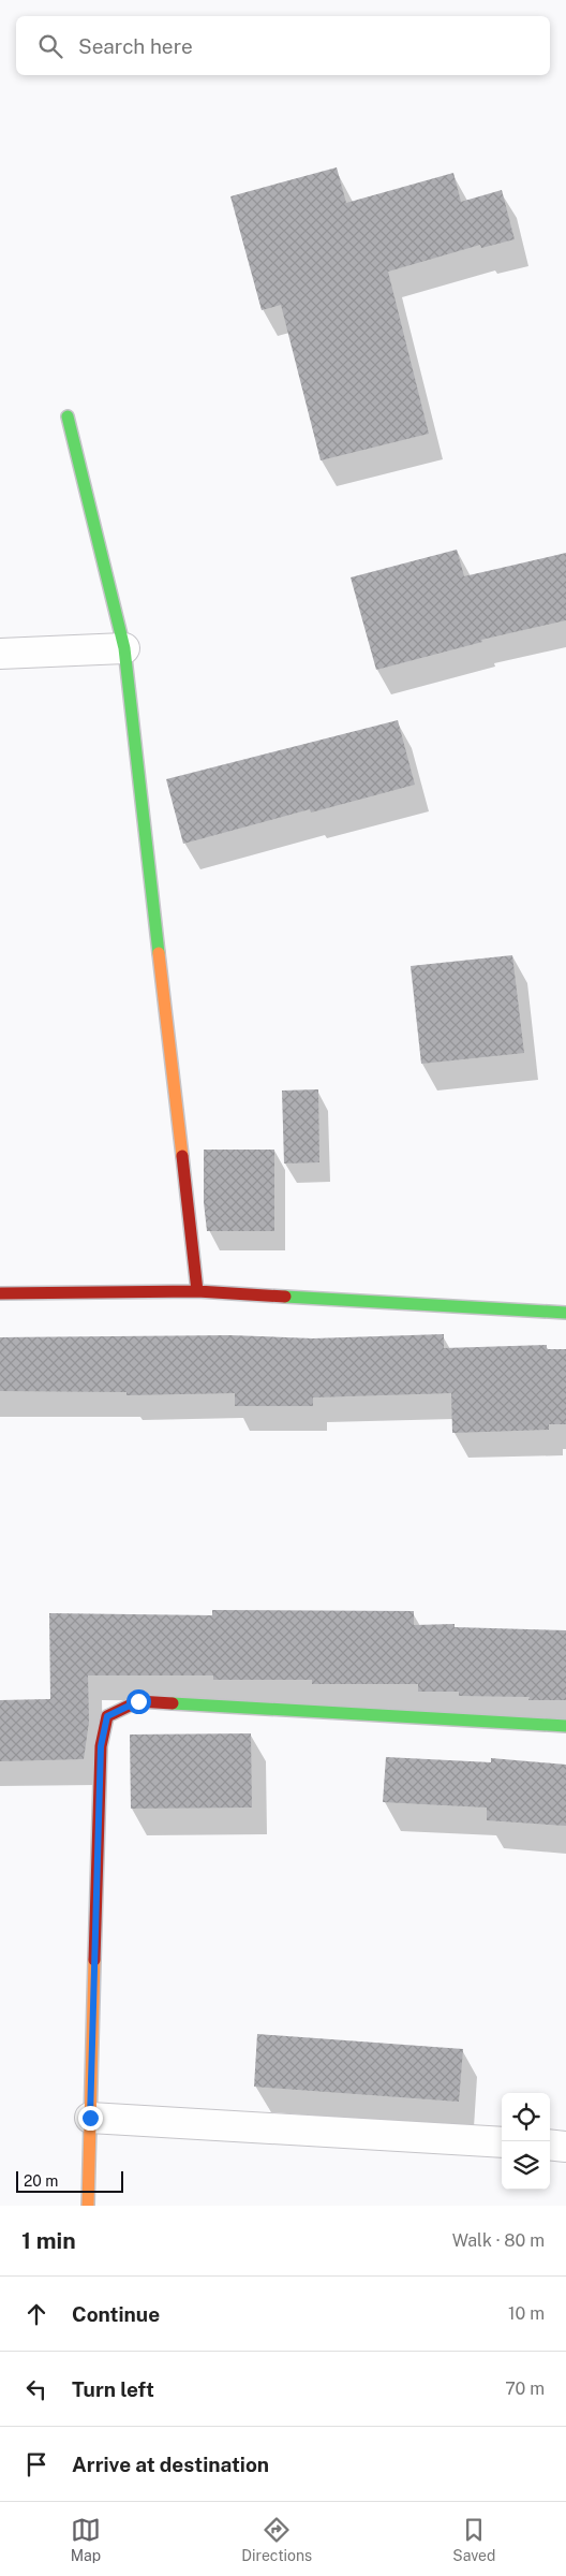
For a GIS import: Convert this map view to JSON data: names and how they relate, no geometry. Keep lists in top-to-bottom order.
{
  "scale_bar": "20 m",
  "page": {
    "search": "Search here",
    "scale": "20 m",
    "heading": ["1 min", "Walk · 80 m"],
    "list": [
      ["Continue", "10 m"],
      ["Turn left", "70 m"],
      "Arrive at destination"
    ],
    "nav": ["Map", "Directions", "Saved"]
  }
}
